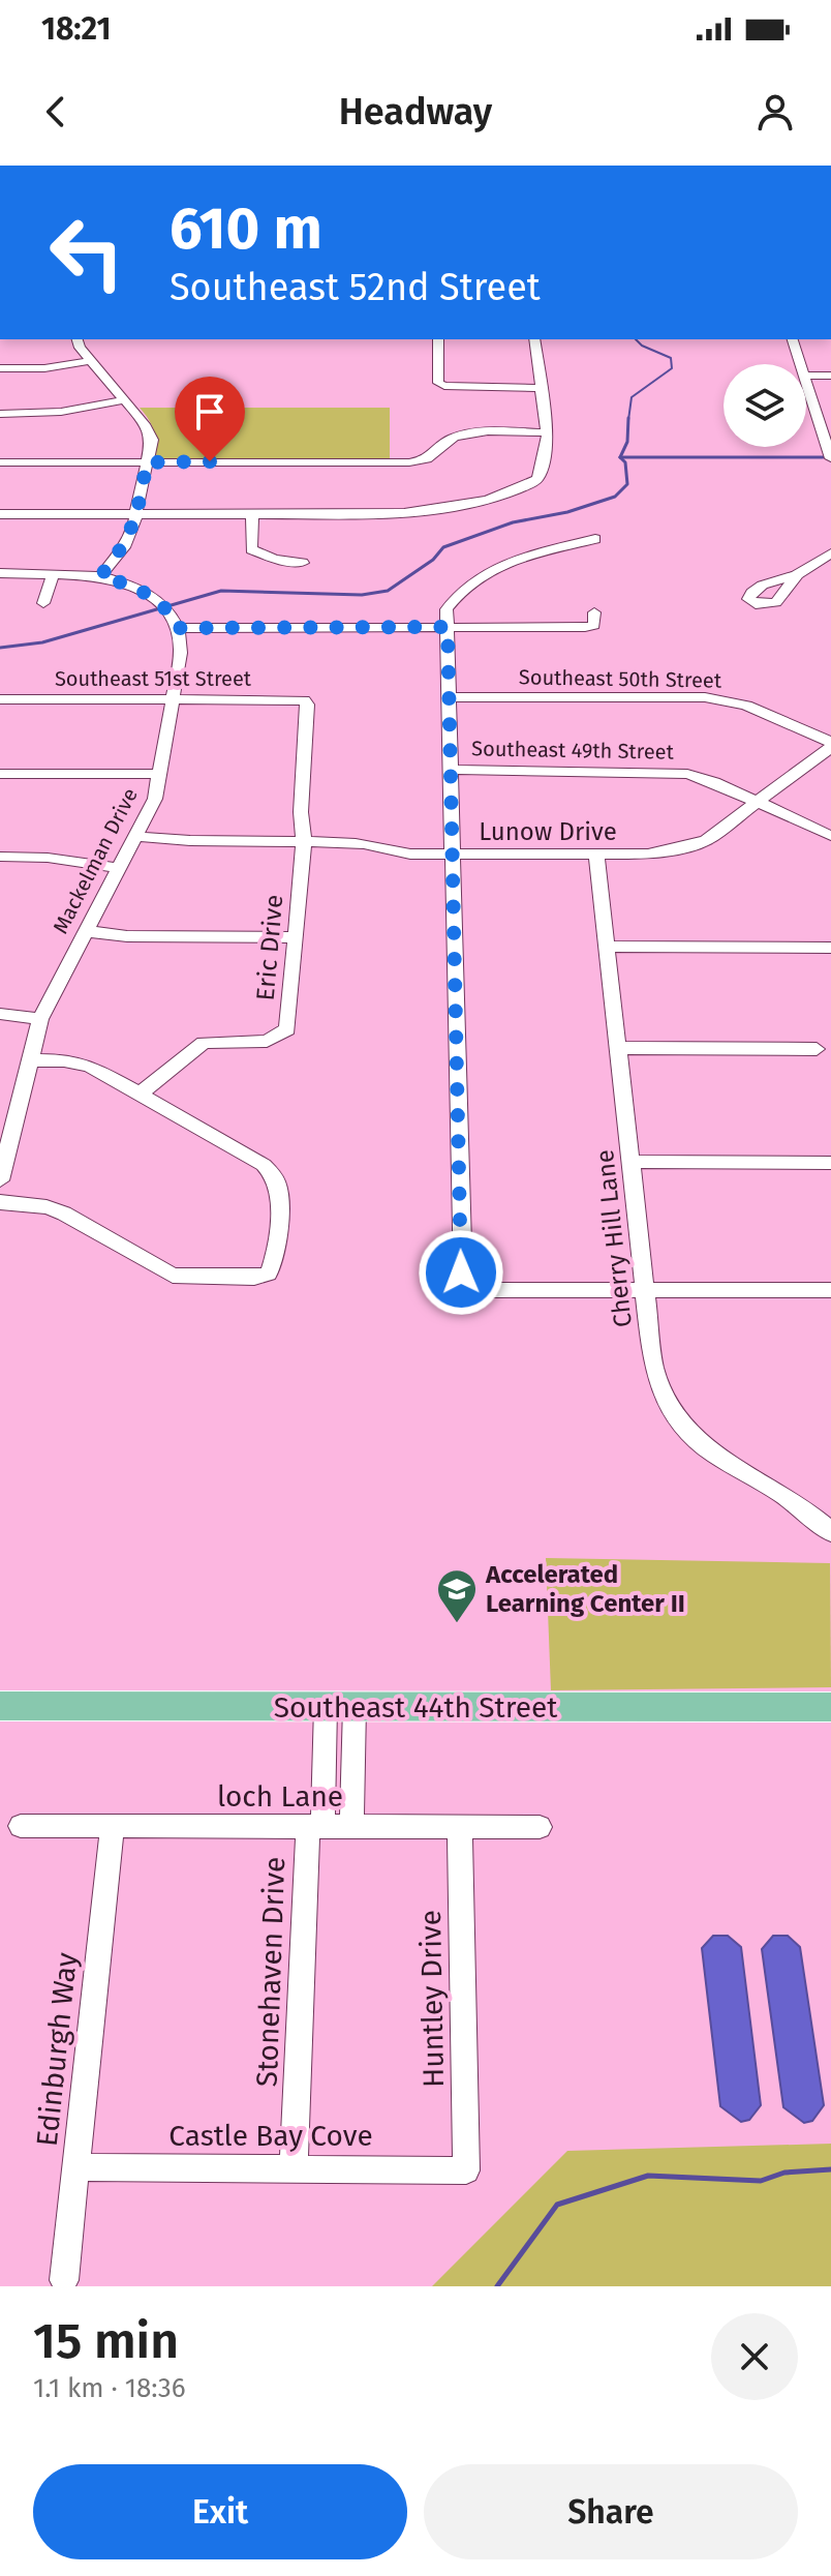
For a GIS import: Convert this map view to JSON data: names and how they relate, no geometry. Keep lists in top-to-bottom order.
{
  "streets": {
    "main road": ["Southeast 44th Street"],
    "street": [
      "Southeast 51st Street",
      "Southeast 50th Street",
      "Southeast 49th Street",
      "Lunow Drive",
      "Mackelman Drive",
      "Eric Drive",
      "Cherry Hill Lane",
      "loch Lane",
      "Stonehaven Drive",
      "Huntley Drive",
      "Edinburgh Way",
      "Castle Bay Cove"
    ]
  },
  "crossings": [
    ["Southeast 51st Street", "Mackelman Drive"],
    ["Southeast 51st Street", "Eric Drive"],
    ["Southeast 50th Street", "Lunow Drive"],
    ["Southeast 49th Street", "Lunow Drive"],
    ["Lunow Drive", "Mackelman Drive"],
    ["Lunow Drive", "Eric Drive"],
    ["Lunow Drive", "Cherry Hill Lane"],
    ["Southeast 44th Street", "Stonehaven Drive"],
    ["loch Lane", "Stonehaven Drive"],
    ["loch Lane", "Huntley Drive"],
    ["loch Lane", "Edinburgh Way"],
    ["Stonehaven Drive", "Castle Bay Cove"],
    ["Huntley Drive", "Castle Bay Cove"],
    ["Edinburgh Way", "Castle Bay Cove"]
  ],
  "places": {
    "school or university": ["Accelerated Learning Center II"]
  },
  "page": {
    "status": "18:21",
    "header": "Headway",
    "turn": ["610 m", "Southeast 52nd Street"],
    "heading": ["15 min", "1.1 km · 18:36"],
    "buttons": ["Exit", "Share"]
  }
}
